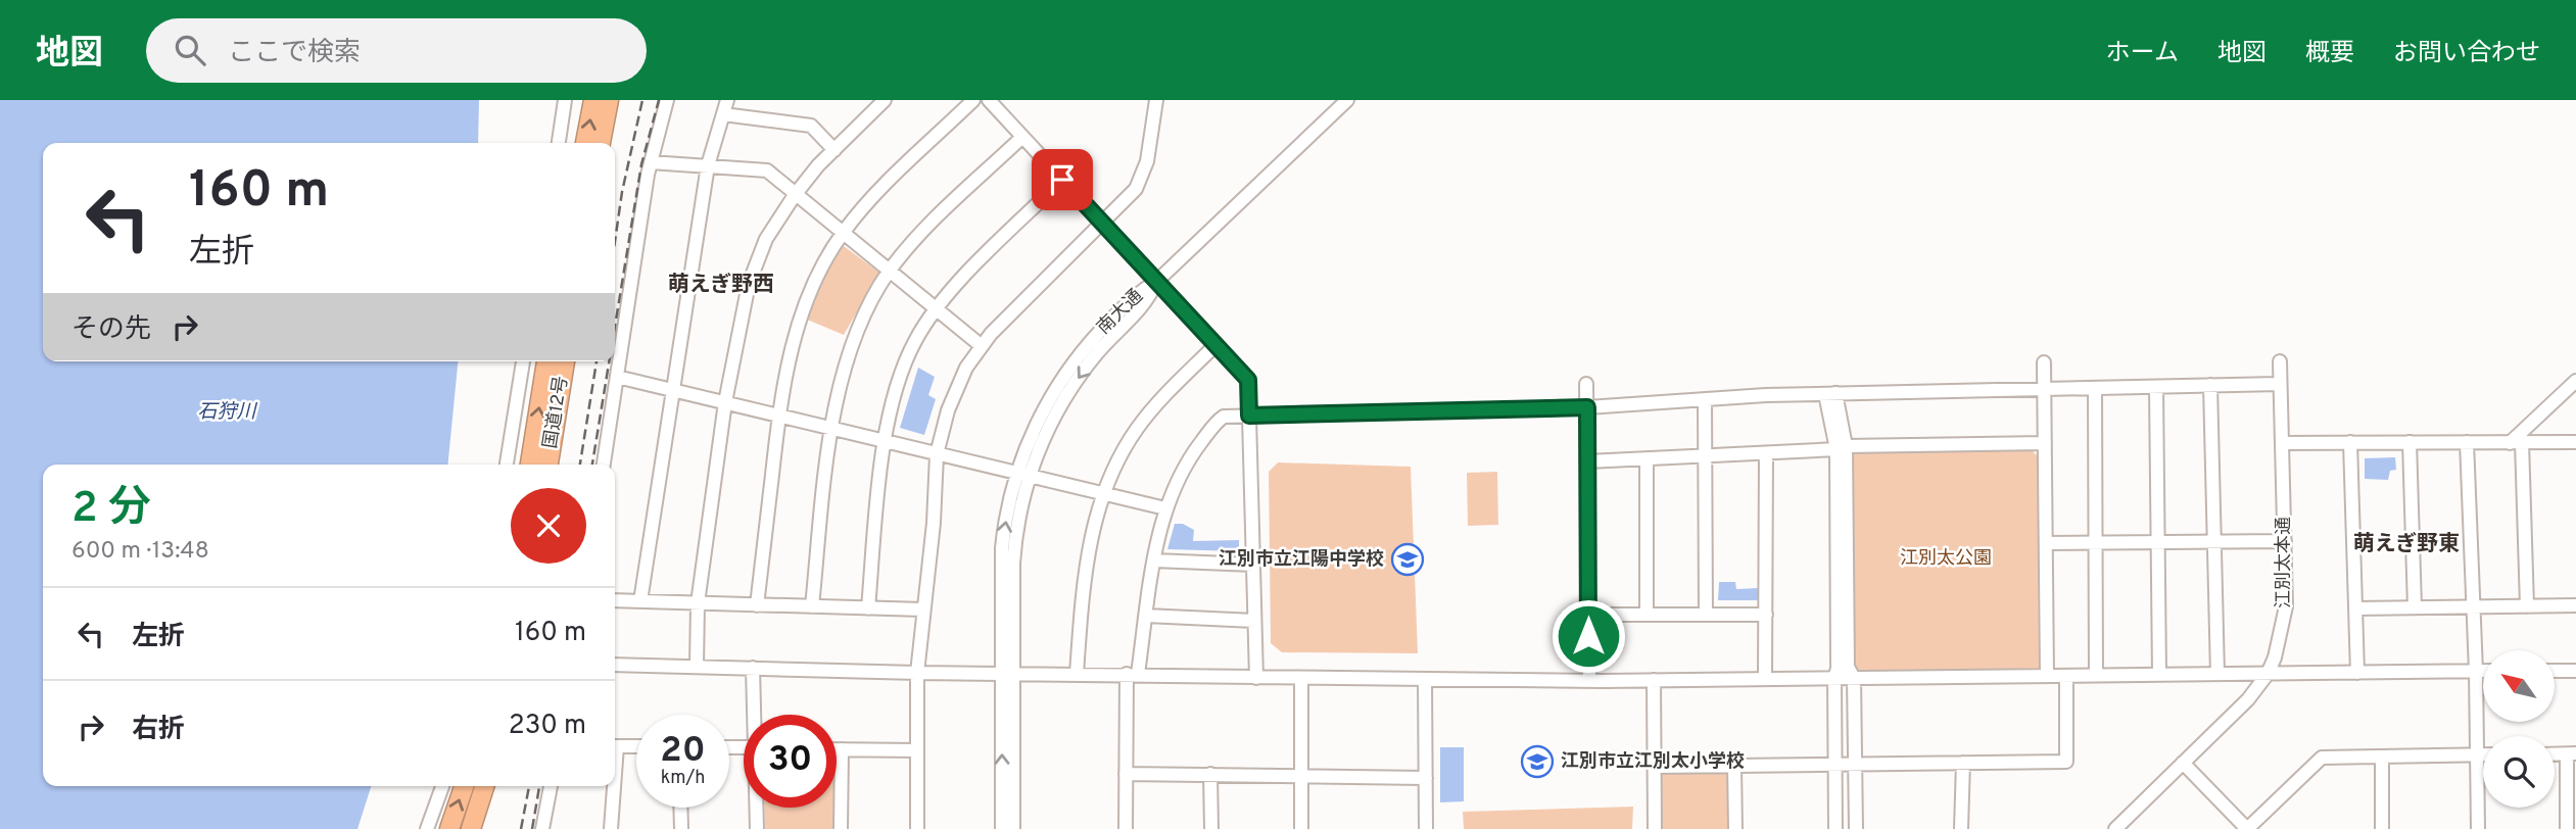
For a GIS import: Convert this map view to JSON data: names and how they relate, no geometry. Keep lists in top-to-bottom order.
{
  "streets": {
    "highway": ["国道12号"],
    "street": ["南大通", "江別太本通"]
  },
  "districts": ["萌えぎ野西", "萌えぎ野東"],
  "water": ["石狩川"],
  "parks": ["江別太公園"],
  "places": {
    "school or university": ["江別市立江陽中学校", "江別市立江別太小学校"]
  },
  "north": "top left",
  "page": {
    "header": "地図",
    "search": "ここで検索",
    "nav": [
      "ホーム",
      "地図",
      "概要",
      "お問い合わせ"
    ],
    "turn": ["160 m", "左折"],
    "then": "その先",
    "heading": ["2 分", "600 m · 13:48"],
    "list": [
      {
        "name": "左折",
        "value": "160 m"
      },
      {
        "name": "右折",
        "value": "230 m"
      }
    ],
    "speed": "20 km/h",
    "limit": "30"
  }
}
